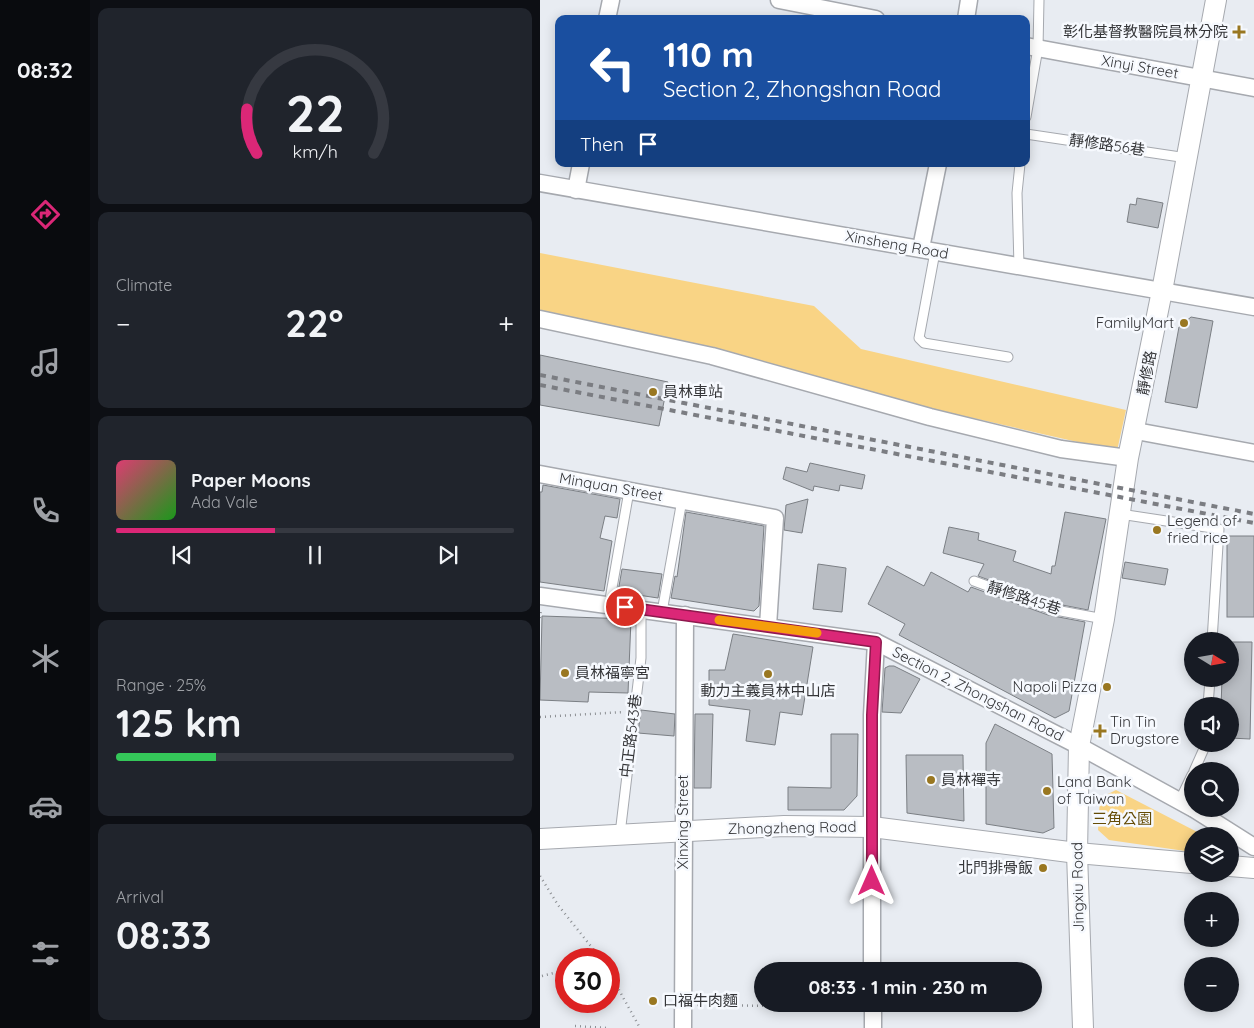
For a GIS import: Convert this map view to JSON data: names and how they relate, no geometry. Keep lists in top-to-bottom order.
{
  "streets": {
    "street": [
      "Xinyi Street",
      "Xinsheng Road",
      "靜修路",
      "Minquan Street",
      "Section 2, Zhongshan Road",
      "Xinxing Street",
      "Zhongzheng Road",
      "Jingxiu Road"
    ],
    "lane": ["靜修路56巷", "靜修路45巷", "中正路543巷"]
  },
  "crossings": [
    ["Xinyi Street", "靜修路"],
    ["靜修路56巷", "靜修路"],
    ["Xinsheng Road", "靜修路"],
    ["靜修路", "靜修路45巷"],
    ["靜修路", "Section 2, Zhongshan Road"],
    ["靜修路", "Jingxiu Road"],
    ["Minquan Street", "Section 2, Zhongshan Road"],
    ["Section 2, Zhongshan Road", "中正路543巷"],
    ["Section 2, Zhongshan Road", "Xinxing Street"],
    ["Section 2, Zhongshan Road", "Jingxiu Road"],
    ["中正路543巷", "Zhongzheng Road"],
    ["Xinxing Street", "Zhongzheng Road"],
    ["Zhongzheng Road", "Jingxiu Road"]
  ],
  "parks": ["三角公園"],
  "places": {
    "health": ["彰化基督教醫院員林分院", "Tin Tin Drugstore"],
    "other": [
      "FamilyMart",
      "員林車站",
      "Legend of fried rice",
      "員林福寧宮",
      "動力主義員林中山店",
      "Napoli Pizza",
      "員林禪寺",
      "Land Bank of Taiwan",
      "北門排骨飯",
      "口福牛肉麵"
    ]
  },
  "north": "right",
  "page": {
    "tabs": "08:32",
    "turn": ["110 m", "Section 2, Zhongshan Road"],
    "then": "Then",
    "tile": [
      "Climate",
      ["Range · 25%", "125 km"],
      ["Arrival", "08:33"]
    ],
    "heat": ["−", "22°", "+"],
    "song": ["Paper Moons", "Ada Vale"],
    "map_buttons": ["+", "−"],
    "limit": "30",
    "trip": "08:33 · 1 min · 230 m",
    "gauge": ["22", "km/h"]
  }
}
